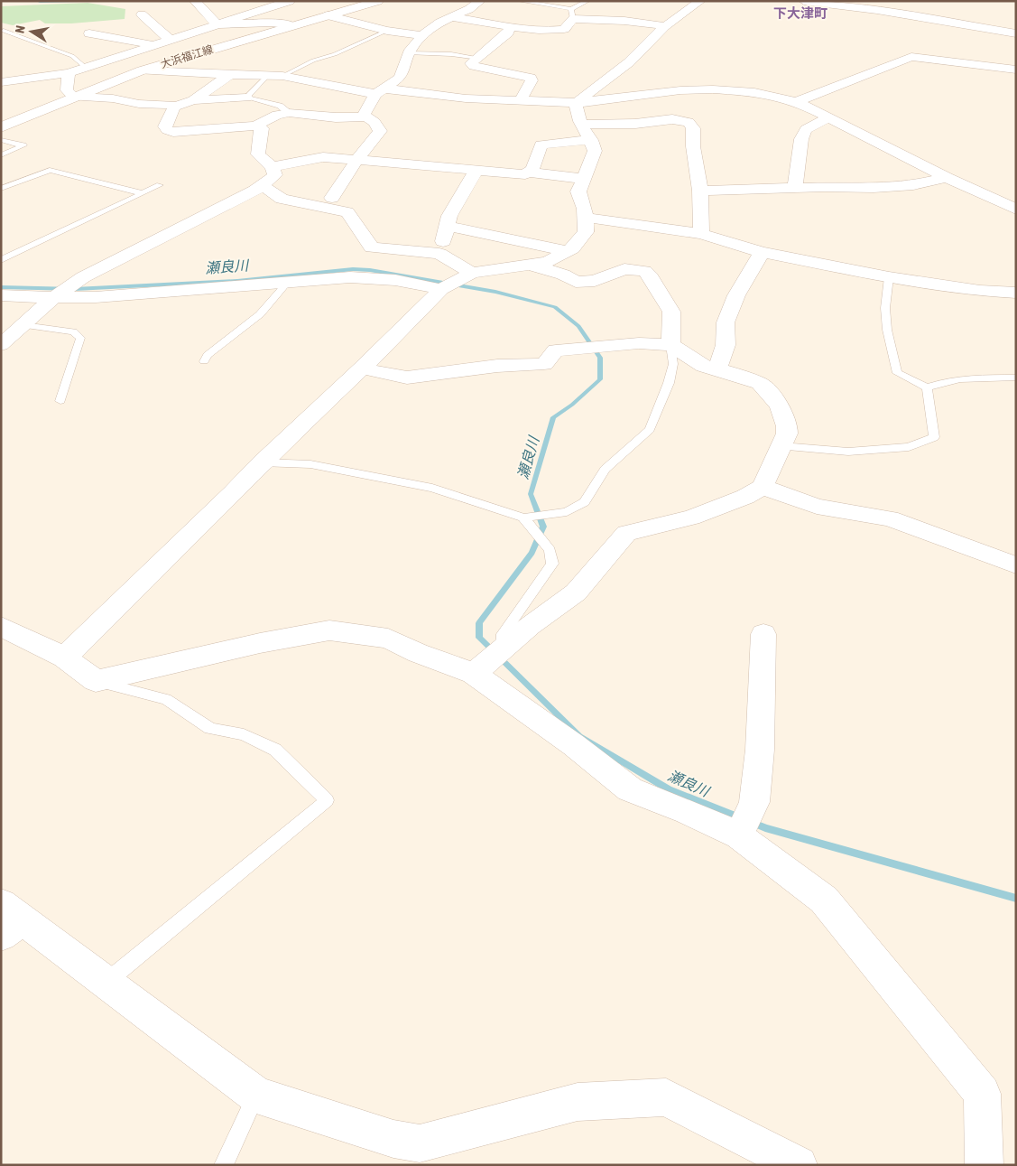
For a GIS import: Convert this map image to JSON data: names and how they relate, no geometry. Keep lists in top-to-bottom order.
{
  "streets": {
    "street": ["大浜福江線"]
  },
  "districts": ["下大津町"],
  "water": ["瀬良川"],
  "north": "left"
}
